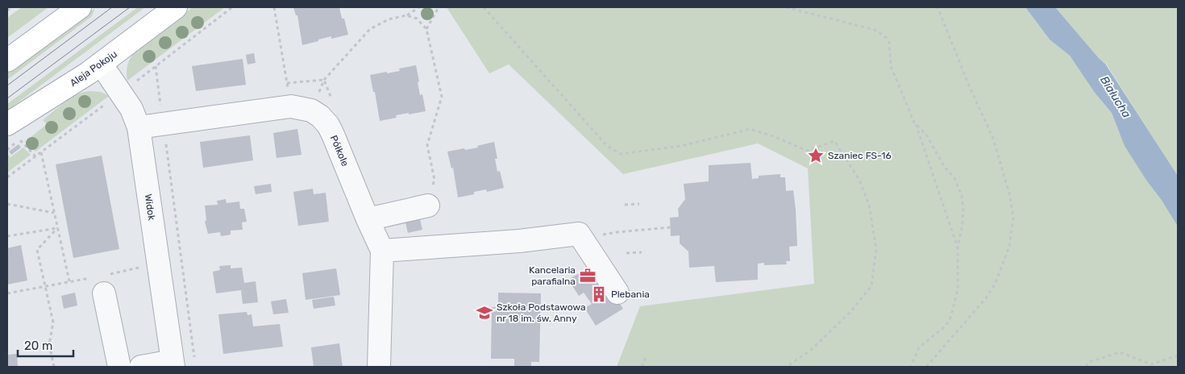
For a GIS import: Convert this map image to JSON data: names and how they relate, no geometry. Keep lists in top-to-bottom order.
{
  "streets": {
    "main road": ["Aleja Pokoju"],
    "street": ["Półkole", "Widok"]
  },
  "crossings": [
    ["Aleja Pokoju", "Widok"]
  ],
  "water": ["Białucha"],
  "places": {
    "place": ["Szaniec FS-16"],
    "office": ["Kancelaria parafialna"],
    "building": ["Plebania"],
    "school or university": ["Szkoła Podstawowa nr 18 im. św. Anny"]
  },
  "scale_bar": "20 m"
}
